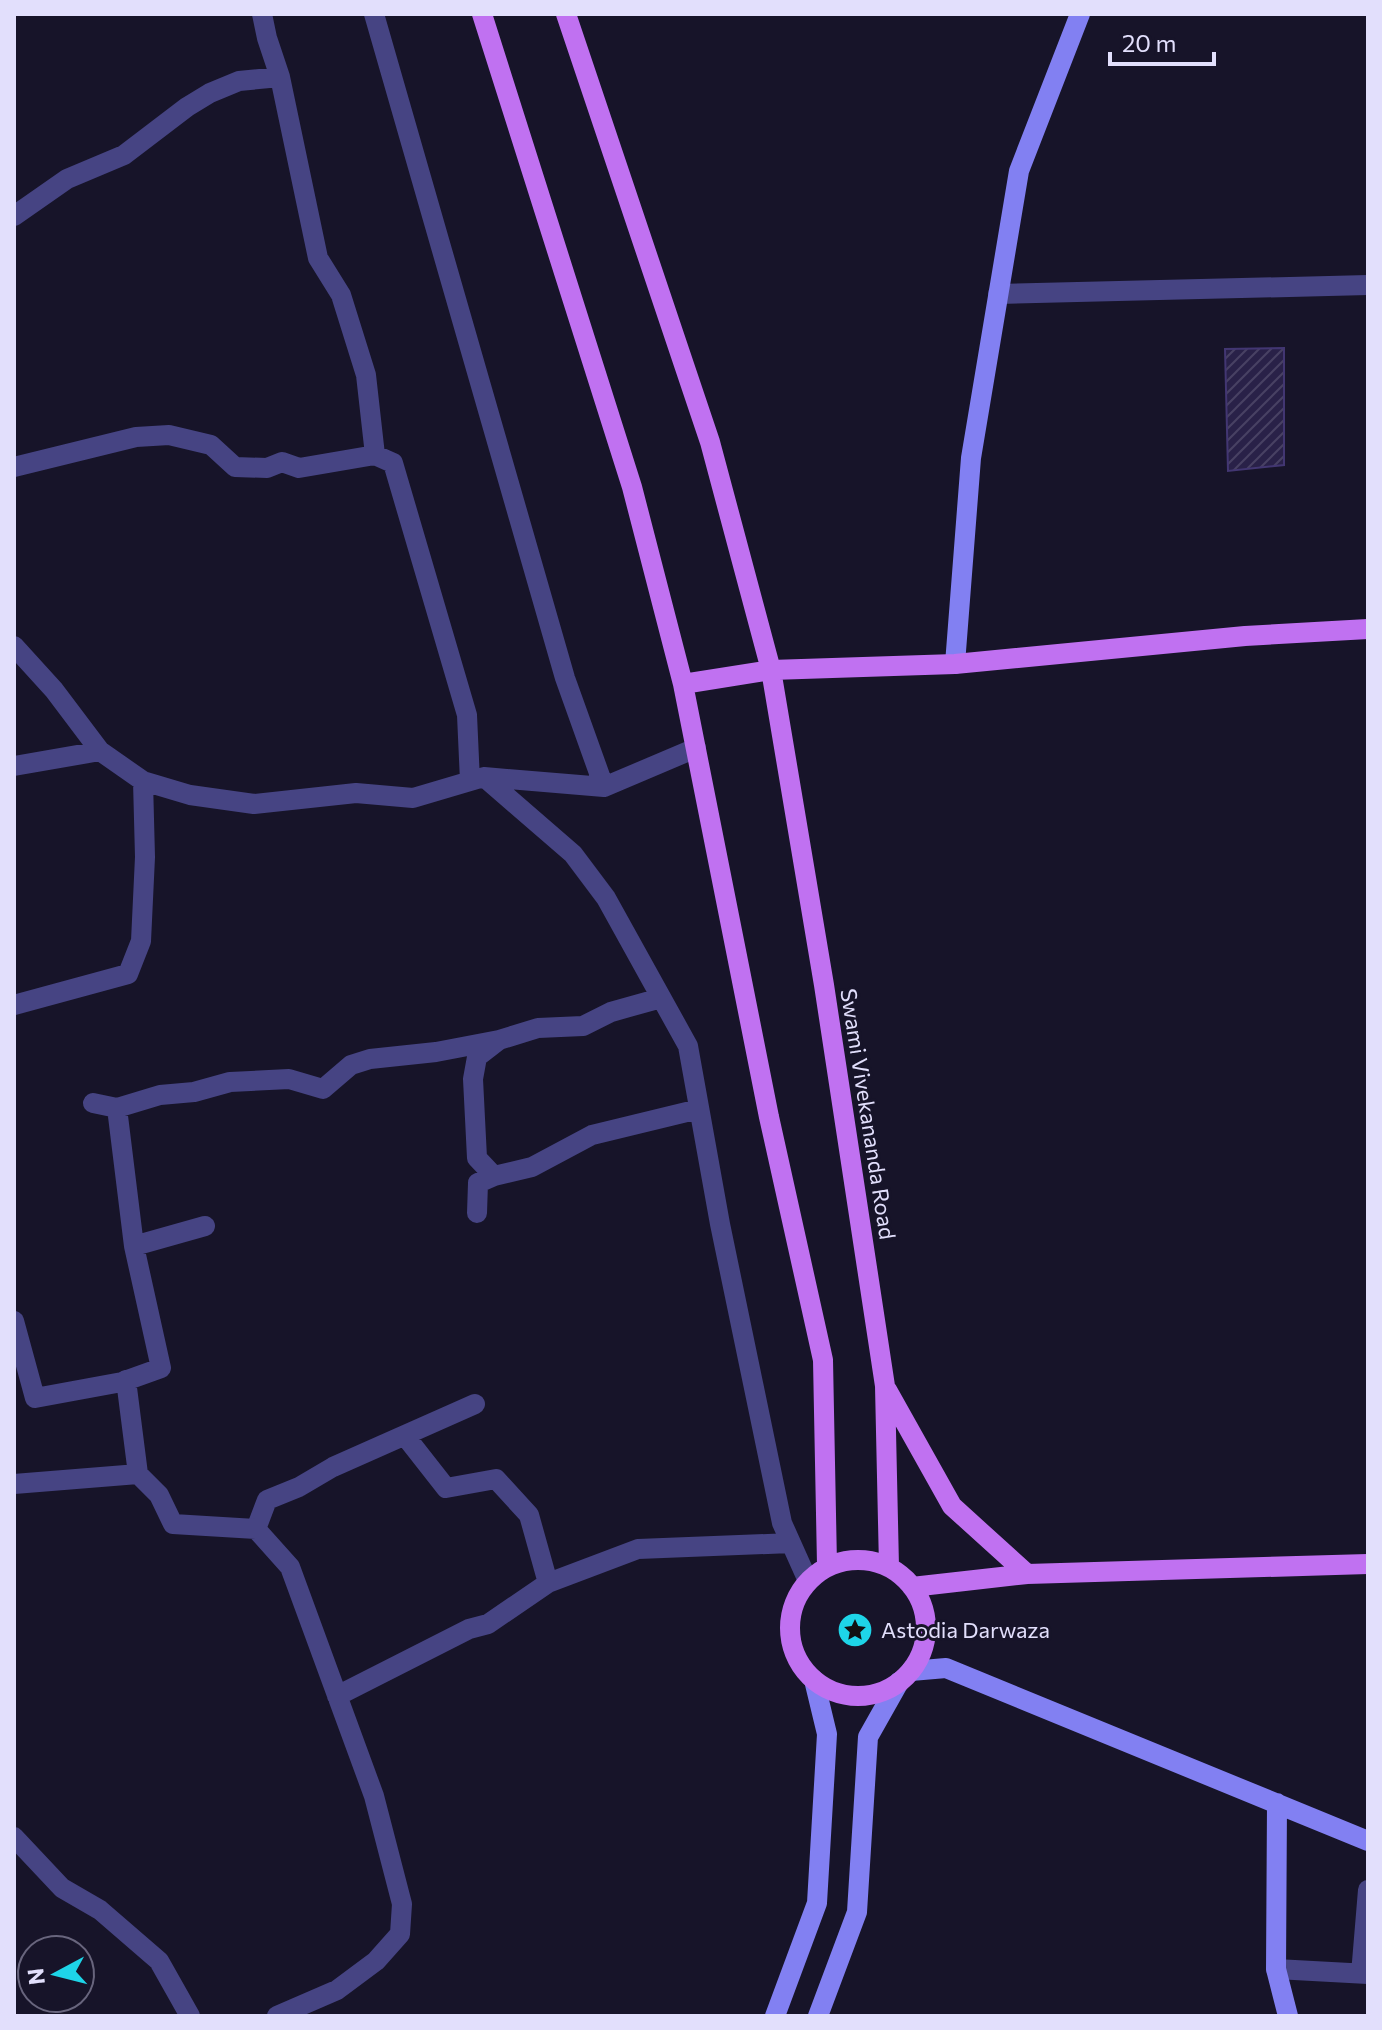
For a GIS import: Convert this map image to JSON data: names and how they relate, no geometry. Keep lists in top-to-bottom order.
{
  "streets": {
    "main road": ["Swami Vivekananda Road"]
  },
  "places": {
    "place": ["Astodia Darwaza"]
  },
  "scale_bar": "20 m",
  "north": "left"
}
